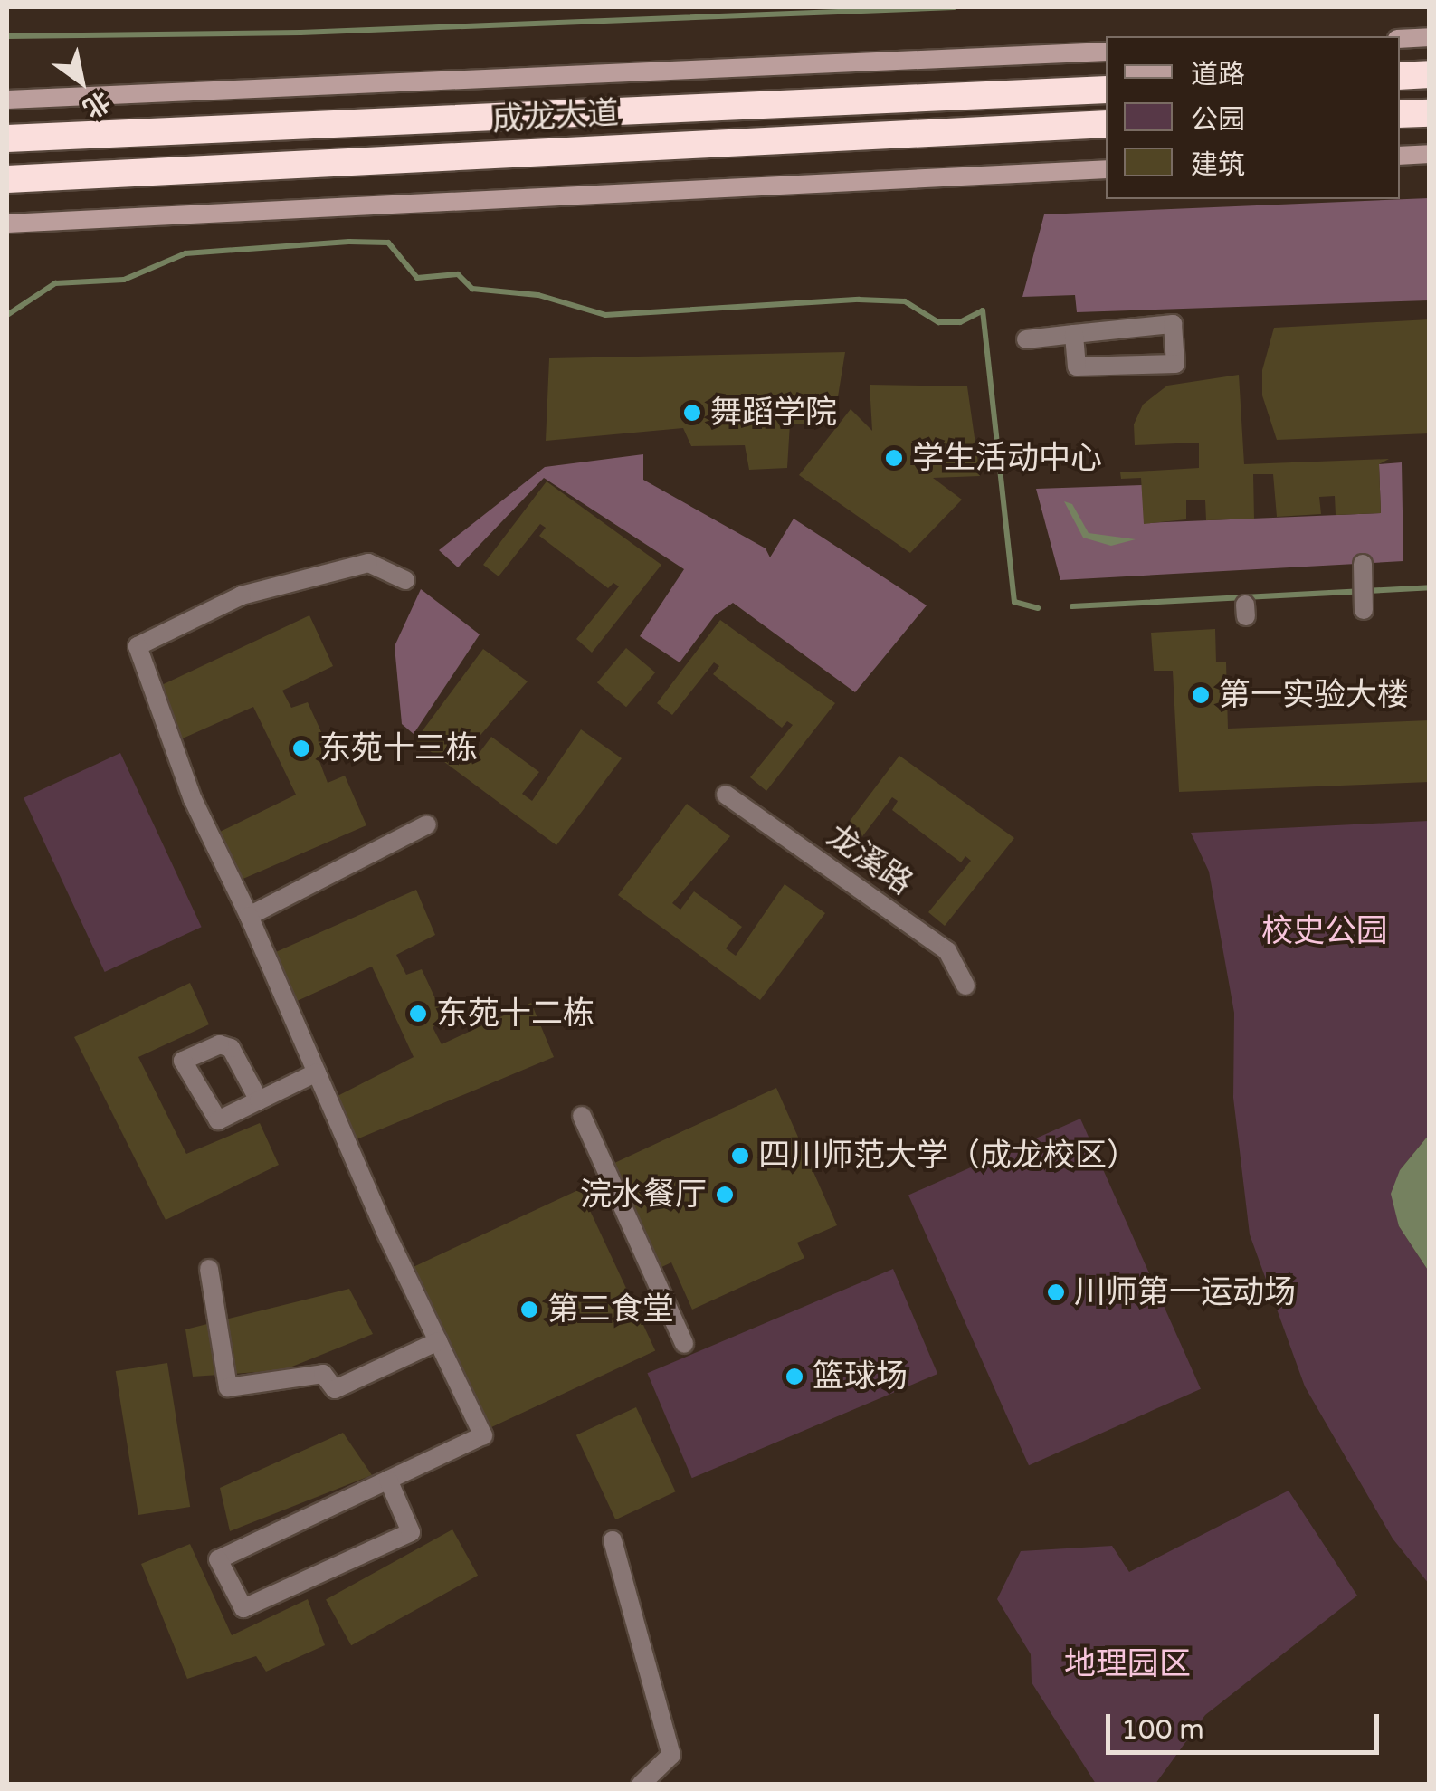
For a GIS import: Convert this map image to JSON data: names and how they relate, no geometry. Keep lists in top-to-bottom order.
{
  "streets": {
    "highway": ["成龙大道"],
    "street": ["龙溪路"]
  },
  "parks": ["校史公园", "地理园区"],
  "places": [
    "舞蹈学院",
    "学生活动中心",
    "第一实验大楼",
    "东苑十三栋",
    "东苑十二栋",
    "四川师范大学（成龙校区）",
    "浣水餐厅",
    "川师第一运动场",
    "第三食堂",
    "篮球场"
  ],
  "legend": ["道路", "公园", "建筑"],
  "scale_bar": "100 m",
  "north": "bottom right"
}
